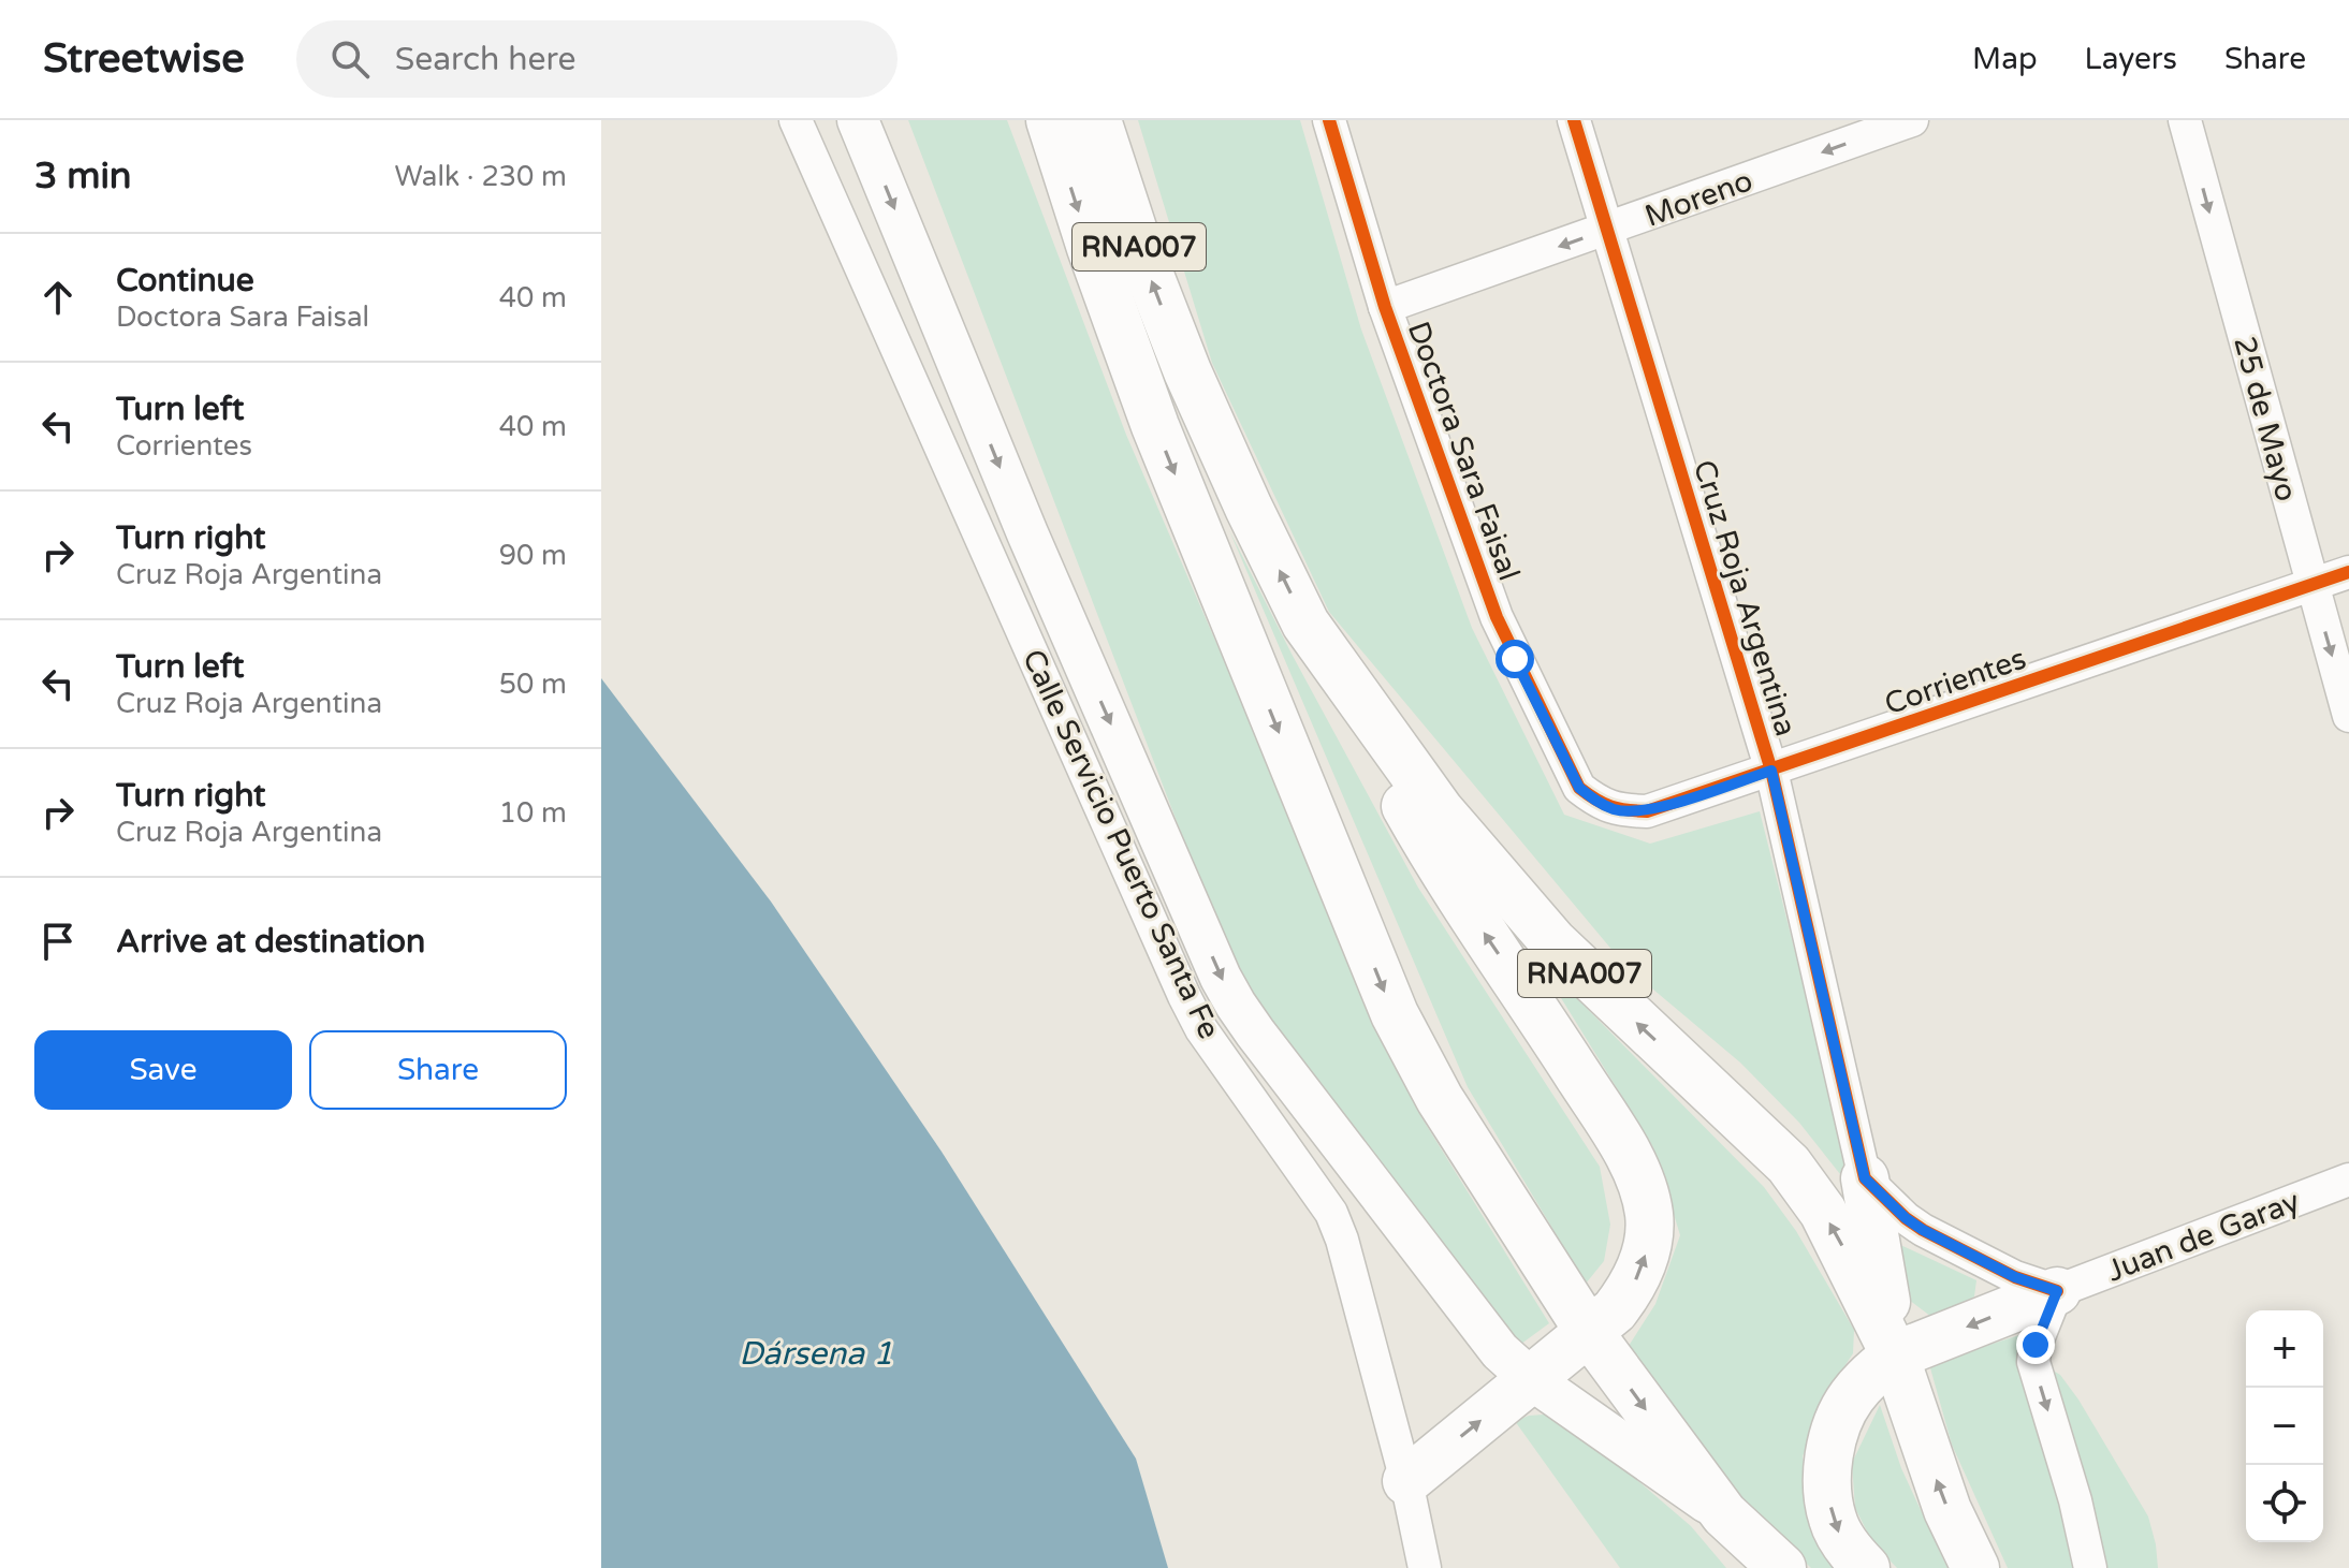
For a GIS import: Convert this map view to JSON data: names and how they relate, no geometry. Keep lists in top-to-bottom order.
{
  "streets": {
    "highway": ["RNA007"],
    "street": [
      "Moreno",
      "25 de Mayo",
      "Doctora Sara Faisal",
      "Cruz Roja Argentina",
      "Corrientes",
      "Calle Servicio Puerto Santa Fe",
      "Juan de Garay"
    ]
  },
  "crossings": [
    ["Moreno", "Doctora Sara Faisal"],
    ["Moreno", "Cruz Roja Argentina"],
    ["25 de Mayo", "Corrientes"],
    ["Doctora Sara Faisal", "Corrientes"],
    ["Cruz Roja Argentina", "Corrientes"]
  ],
  "one_way": ["Moreno", "25 de Mayo"],
  "water": ["Dársena 1"],
  "page": {
    "header": "Streetwise",
    "search": "Search here",
    "nav": ["Map", "Layers", "Share"],
    "heading": ["3 min", "Walk · 230 m"],
    "list": [
      ["Continue", "Doctora Sara Faisal", "40 m"],
      ["Turn left", "Corrientes", "40 m"],
      ["Turn right", "Cruz Roja Argentina", "90 m"],
      ["Turn left", "Cruz Roja Argentina", "50 m"],
      ["Turn right", "Cruz Roja Argentina", "10 m"],
      "Arrive at destination"
    ],
    "buttons": ["Save", "Share"],
    "map_buttons": ["+", "−"]
  }
}
